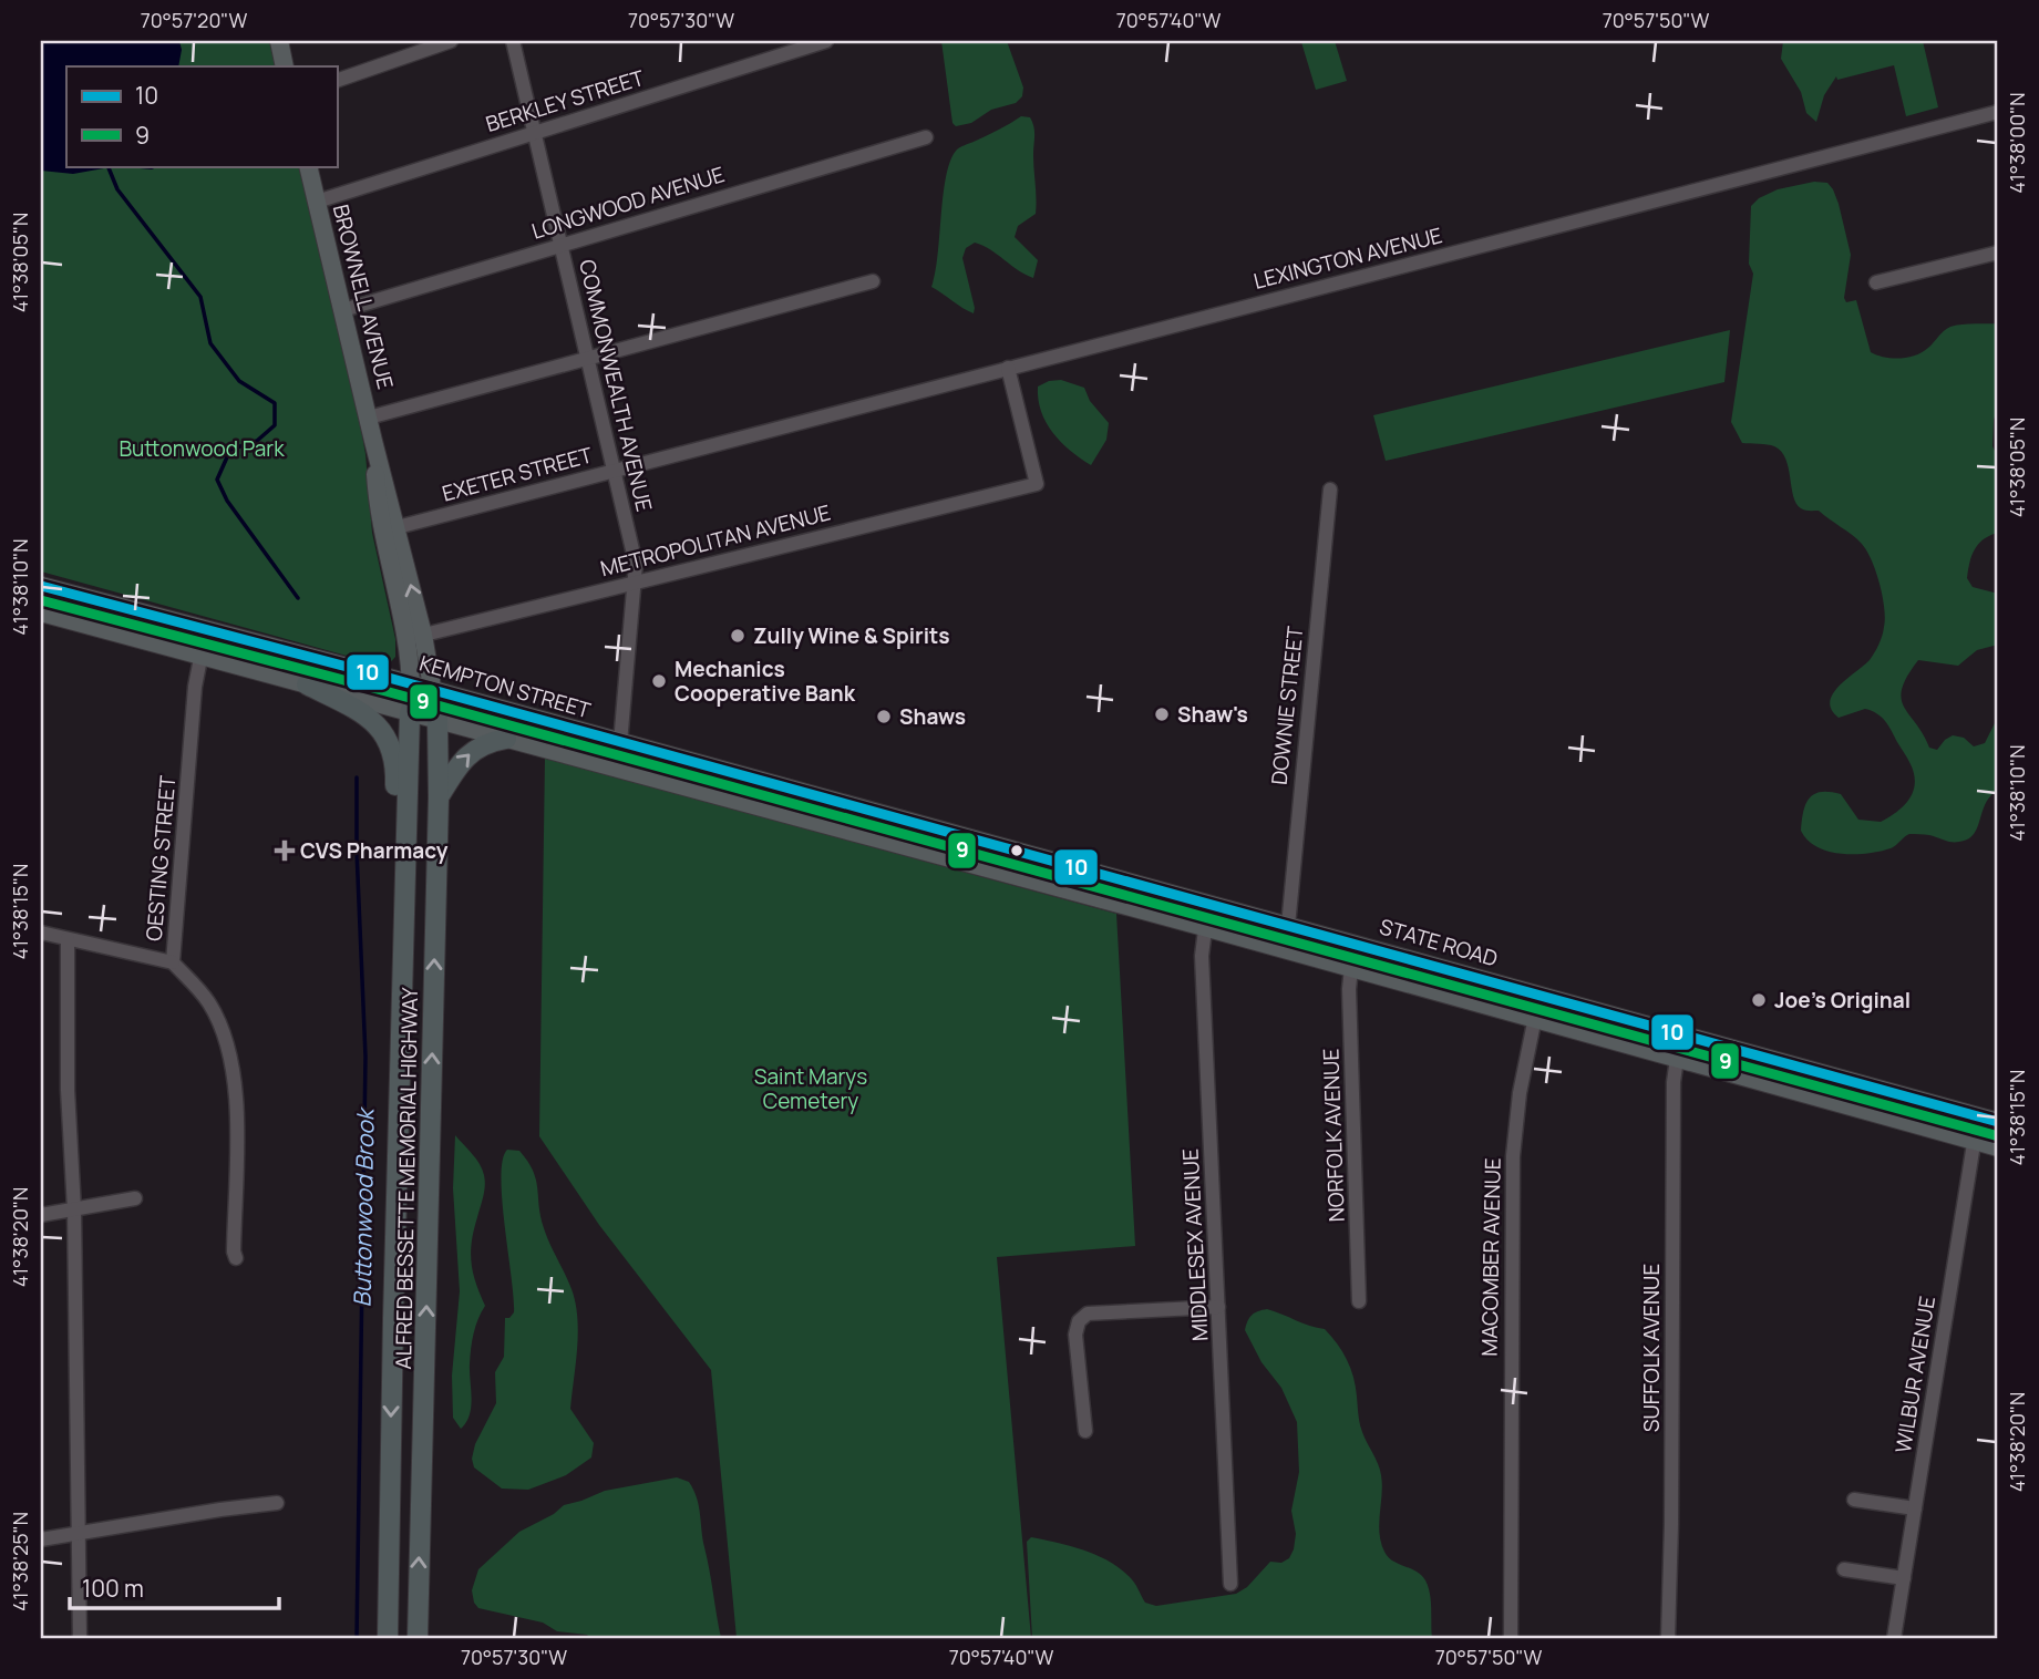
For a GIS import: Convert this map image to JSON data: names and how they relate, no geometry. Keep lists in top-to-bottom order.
{
  "streets": {
    "highway": ["ALFRED BESSETTE MEMORIAL HIGHWAY"],
    "main road": ["BROWNELL AVENUE", "KEMPTON STREET", "STATE ROAD"],
    "street": [
      "BERKLEY STREET",
      "LONGWOOD AVENUE",
      "LEXINGTON AVENUE",
      "COMMONWEALTH AVENUE",
      "EXETER STREET",
      "METROPOLITAN AVENUE",
      "DOWNIE STREET",
      "OESTING STREET",
      "NORFOLK AVENUE",
      "MIDDLESEX AVENUE",
      "MACOMBER AVENUE",
      "SUFFOLK AVENUE",
      "WILBUR AVENUE"
    ]
  },
  "crossings": [
    ["BERKLEY STREET", "BROWNELL AVENUE"],
    ["BERKLEY STREET", "COMMONWEALTH AVENUE"],
    ["LONGWOOD AVENUE", "BROWNELL AVENUE"],
    ["LONGWOOD AVENUE", "COMMONWEALTH AVENUE"],
    ["LEXINGTON AVENUE", "EXETER STREET"],
    ["LEXINGTON AVENUE", "METROPOLITAN AVENUE"],
    ["BROWNELL AVENUE", "EXETER STREET"],
    ["BROWNELL AVENUE", "METROPOLITAN AVENUE"],
    ["BROWNELL AVENUE", "KEMPTON STREET"],
    ["BROWNELL AVENUE", "ALFRED BESSETTE MEMORIAL HIGHWAY"],
    ["COMMONWEALTH AVENUE", "EXETER STREET"],
    ["COMMONWEALTH AVENUE", "METROPOLITAN AVENUE"],
    ["COMMONWEALTH AVENUE", "KEMPTON STREET"],
    ["KEMPTON STREET", "OESTING STREET"],
    ["KEMPTON STREET", "STATE ROAD"],
    ["DOWNIE STREET", "STATE ROAD"],
    ["STATE ROAD", "MIDDLESEX AVENUE"],
    ["STATE ROAD", "MACOMBER AVENUE"],
    ["STATE ROAD", "WILBUR AVENUE"]
  ],
  "water": ["Buttonwood Brook"],
  "parks": ["Buttonwood Park", "Saint Marys Cemetery"],
  "places": {
    "other": [
      "Zully Wine & Spirits",
      "Mechanics Cooperative Bank",
      "Shaw's",
      "Shaws",
      "Joe's Original"
    ],
    "health": ["CVS Pharmacy"]
  },
  "lines": ["transit line 10", "transit line 9"],
  "legend": ["10", "9"],
  "scale_bar": "100 m",
  "coordinates": [
    "70°57'20\"W",
    "70°57'30\"W",
    "70°57'40\"W",
    "70°57'50\"W",
    "41°38'00\"N",
    "41°38'05\"N",
    "41°38'10\"N",
    "41°38'15\"N",
    "41°38'20\"N",
    "41°38'25\"N"
  ]
}
